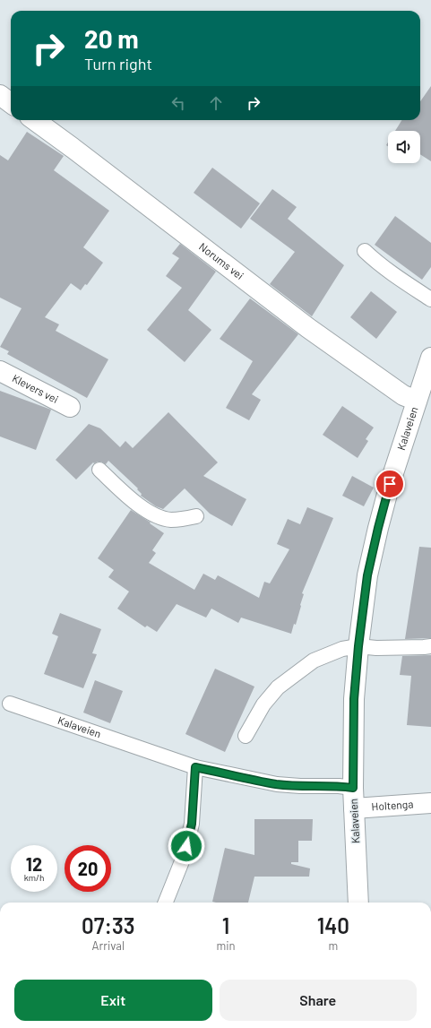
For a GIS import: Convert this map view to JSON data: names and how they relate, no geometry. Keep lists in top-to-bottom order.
{
  "streets": {
    "street": [
      "Norums vei",
      "Klevers vei",
      "Kalaveien",
      "Holtenga"
    ]
  },
  "crossings": [
    ["Norums vei", "Kalaveien"],
    ["Kalaveien", "Holtenga"]
  ],
  "page": {
    "turn": ["20 m", "Turn right"],
    "speed": "12 km/h",
    "limit": "20",
    "eta": [
      "07:33",
      "Arrival",
      "1",
      "min",
      "140",
      "m"
    ],
    "buttons": ["Exit", "Share"]
  }
}
